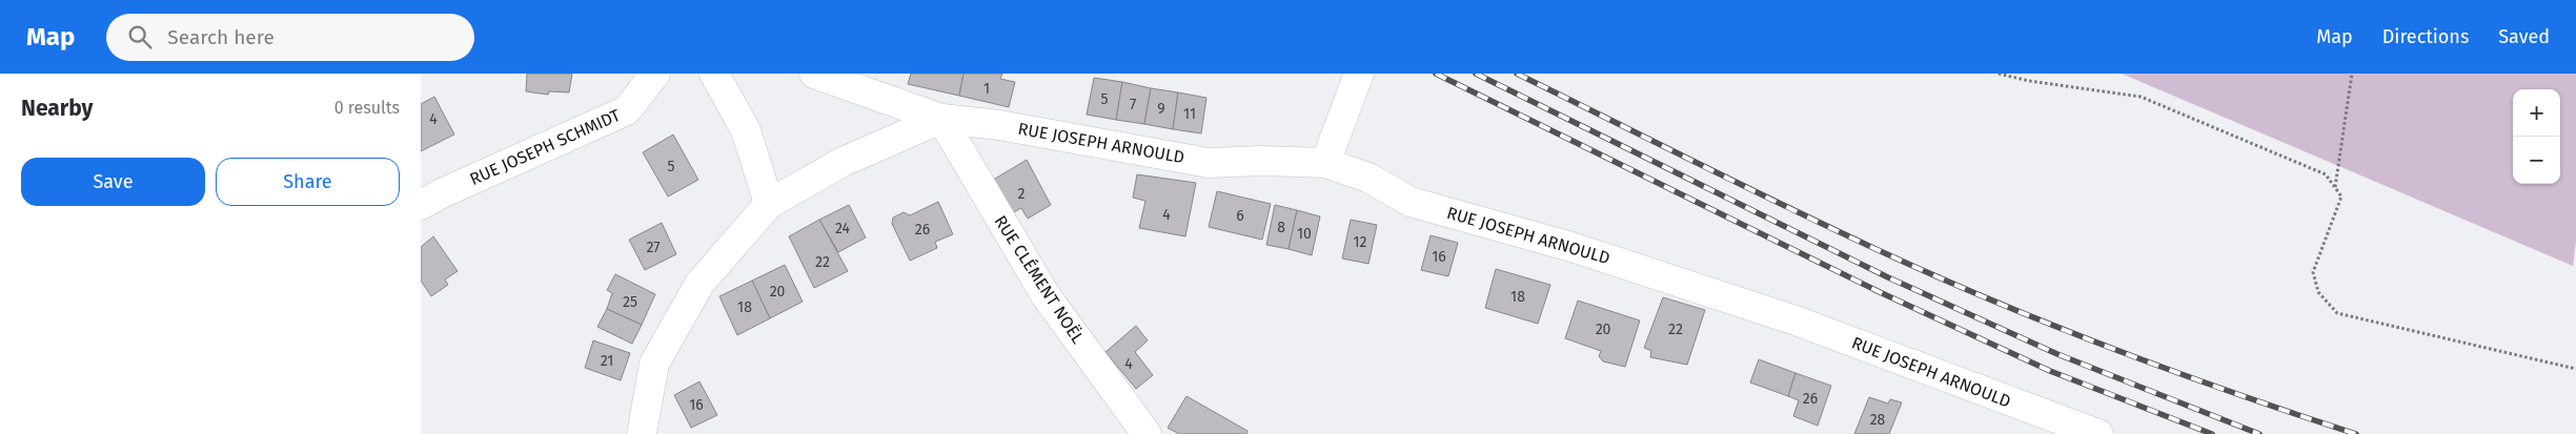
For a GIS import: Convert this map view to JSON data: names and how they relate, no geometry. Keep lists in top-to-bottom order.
{
  "streets": {
    "street": ["RUE JOSEPH ARNOULD", "RUE JOSEPH SCHMIDT", "RUE CLÉMENT NOËL"]
  },
  "crossings": [
    ["RUE JOSEPH ARNOULD", "RUE CLÉMENT NOËL"]
  ],
  "house_numbers": [
    "1",
    "5",
    "7",
    "9",
    "11",
    "4",
    "5",
    "2",
    "4",
    "6",
    "8",
    "24",
    "26",
    "10",
    "12",
    "27",
    "16",
    "22",
    "20",
    "18",
    "25",
    "18",
    "20",
    "22",
    "21",
    "4",
    "26",
    "16",
    "28"
  ],
  "page": {
    "header": "Map",
    "search": "Search here",
    "nav": ["Map", "Directions", "Saved"],
    "heading": ["Nearby", "0 results"],
    "map_buttons": ["+", "−"],
    "buttons": ["Save", "Share"]
  }
}
